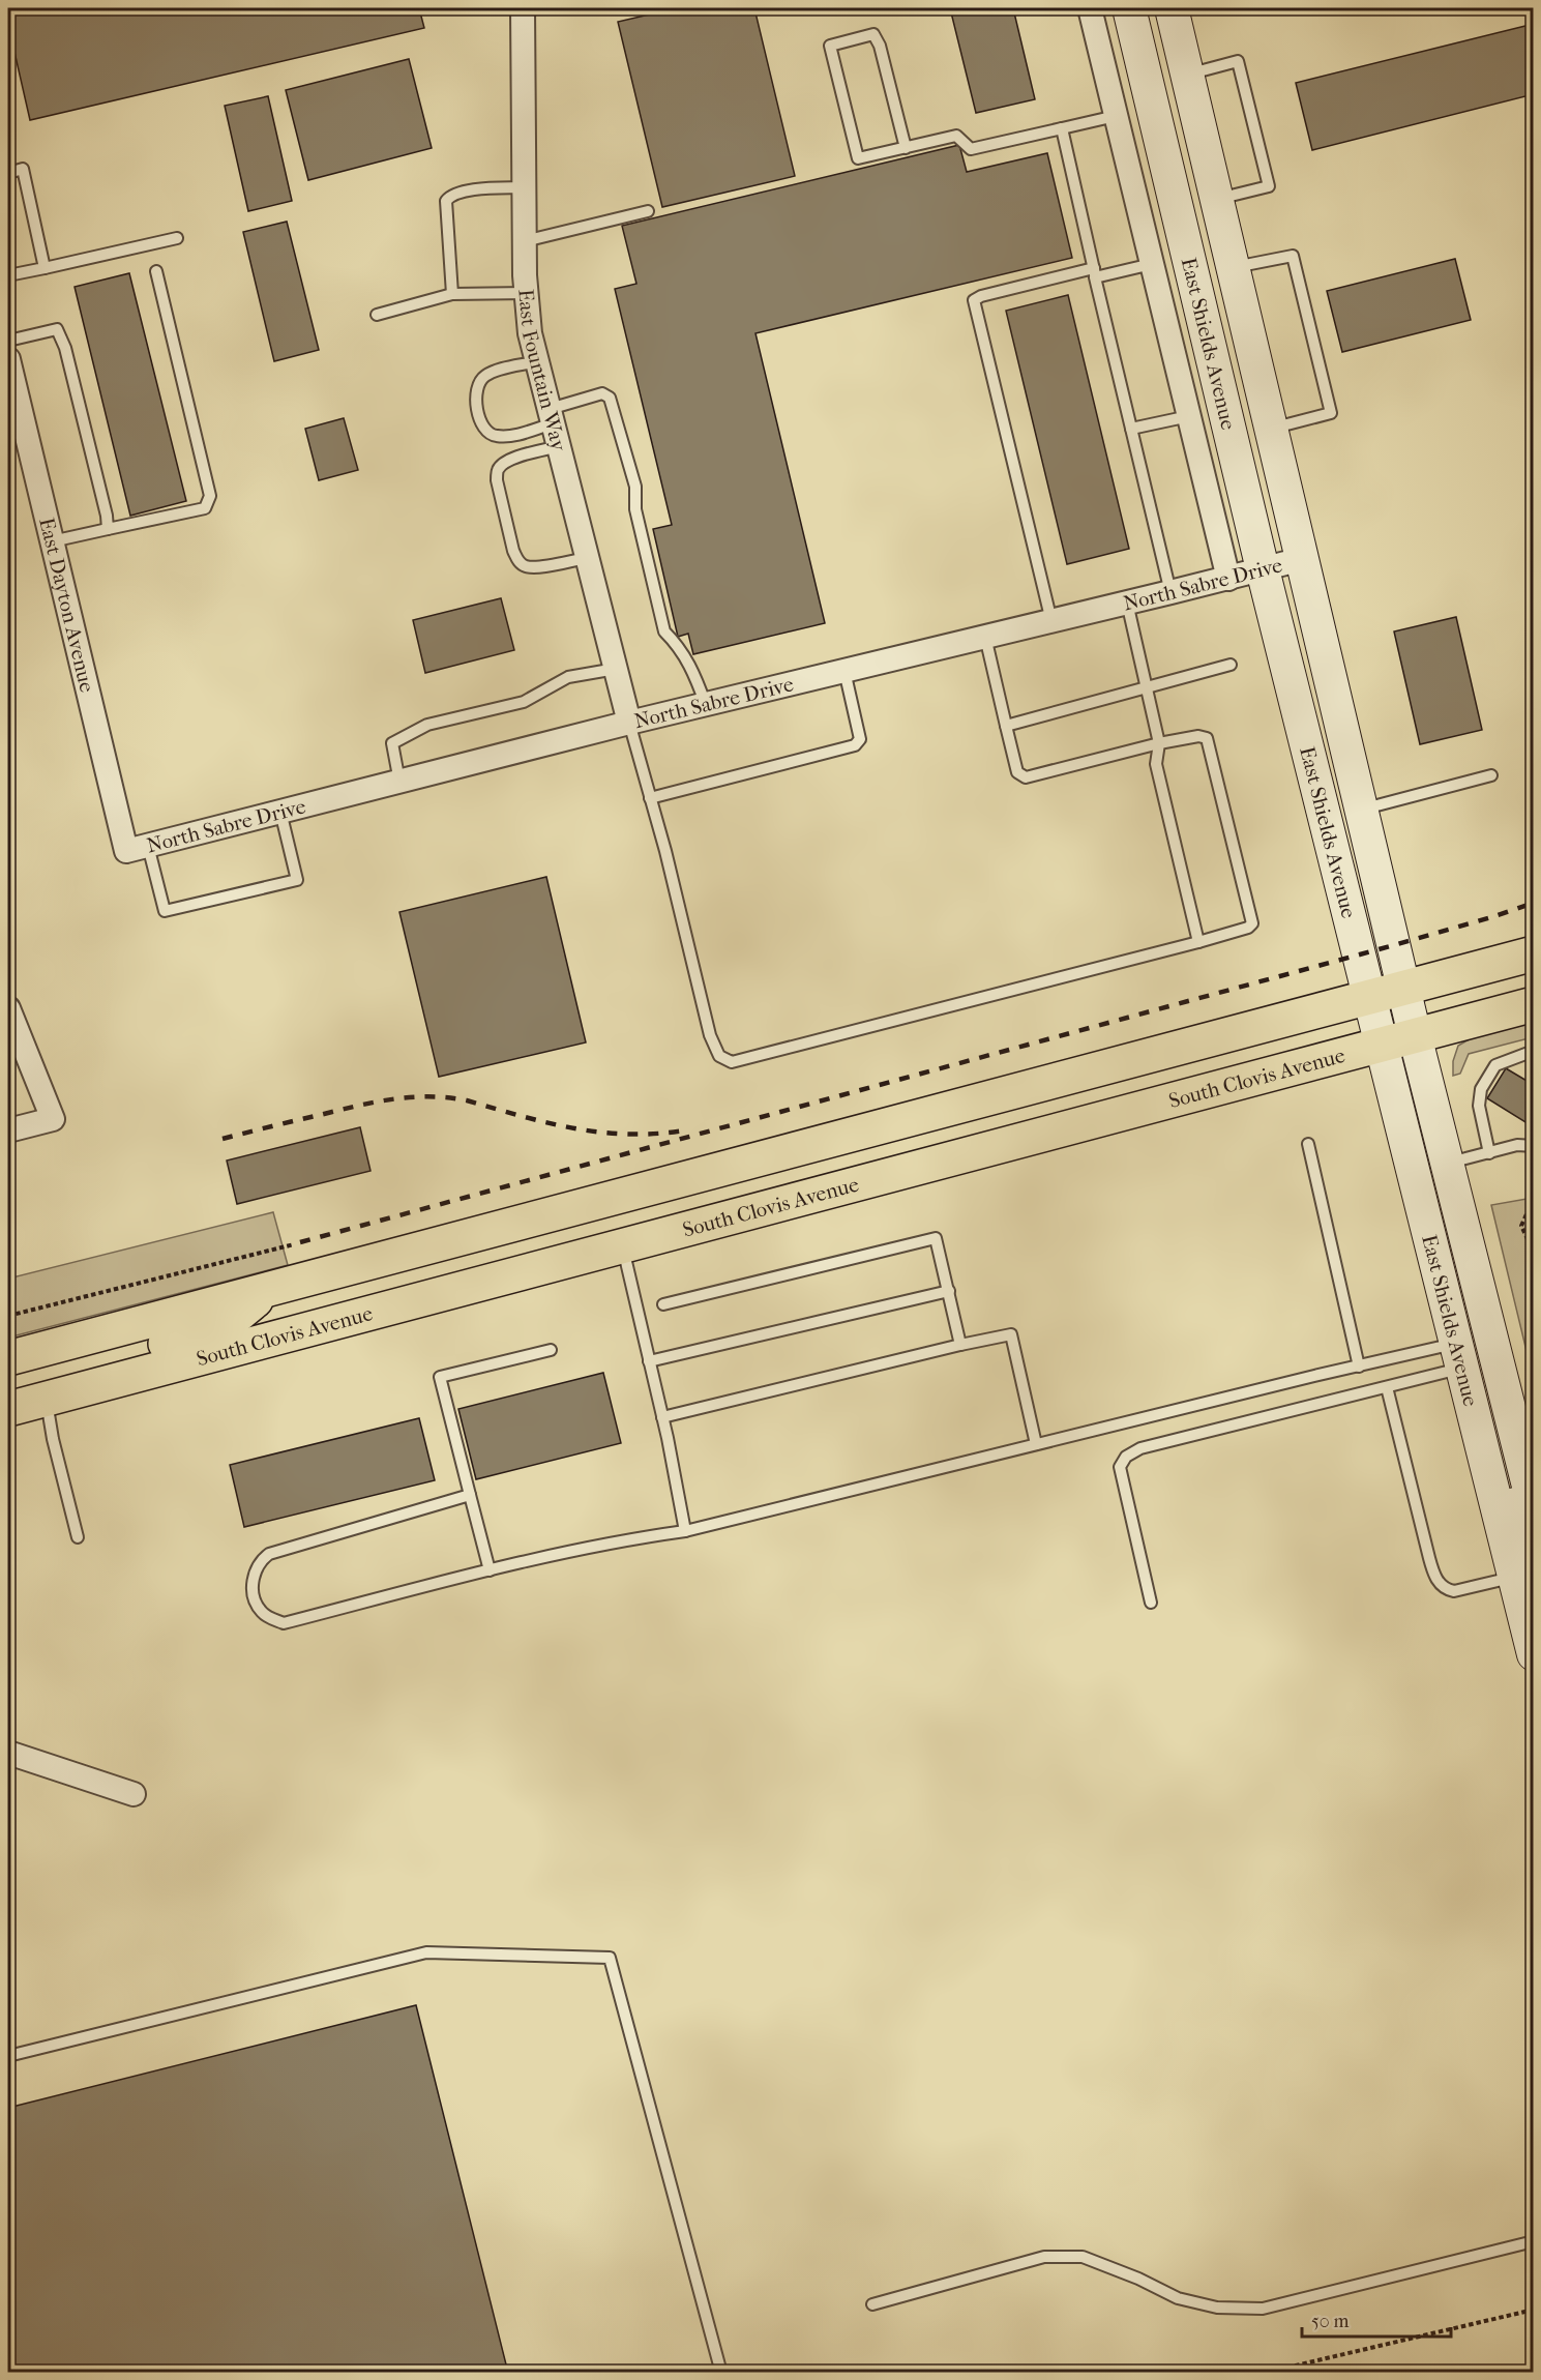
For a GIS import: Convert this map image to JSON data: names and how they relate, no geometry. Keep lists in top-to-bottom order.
{
  "streets": {
    "main road": ["East Shields Avenue", "South Clovis Avenue"],
    "street": ["East Fountain Way", "North Sabre Drive", "East Dayton Avenue"]
  },
  "crossings": [
    ["East Shields Avenue", "North Sabre Drive"],
    ["East Shields Avenue", "South Clovis Avenue"],
    ["East Fountain Way", "North Sabre Drive"],
    ["North Sabre Drive", "East Dayton Avenue"]
  ],
  "scale_bar": "50 m"
}
